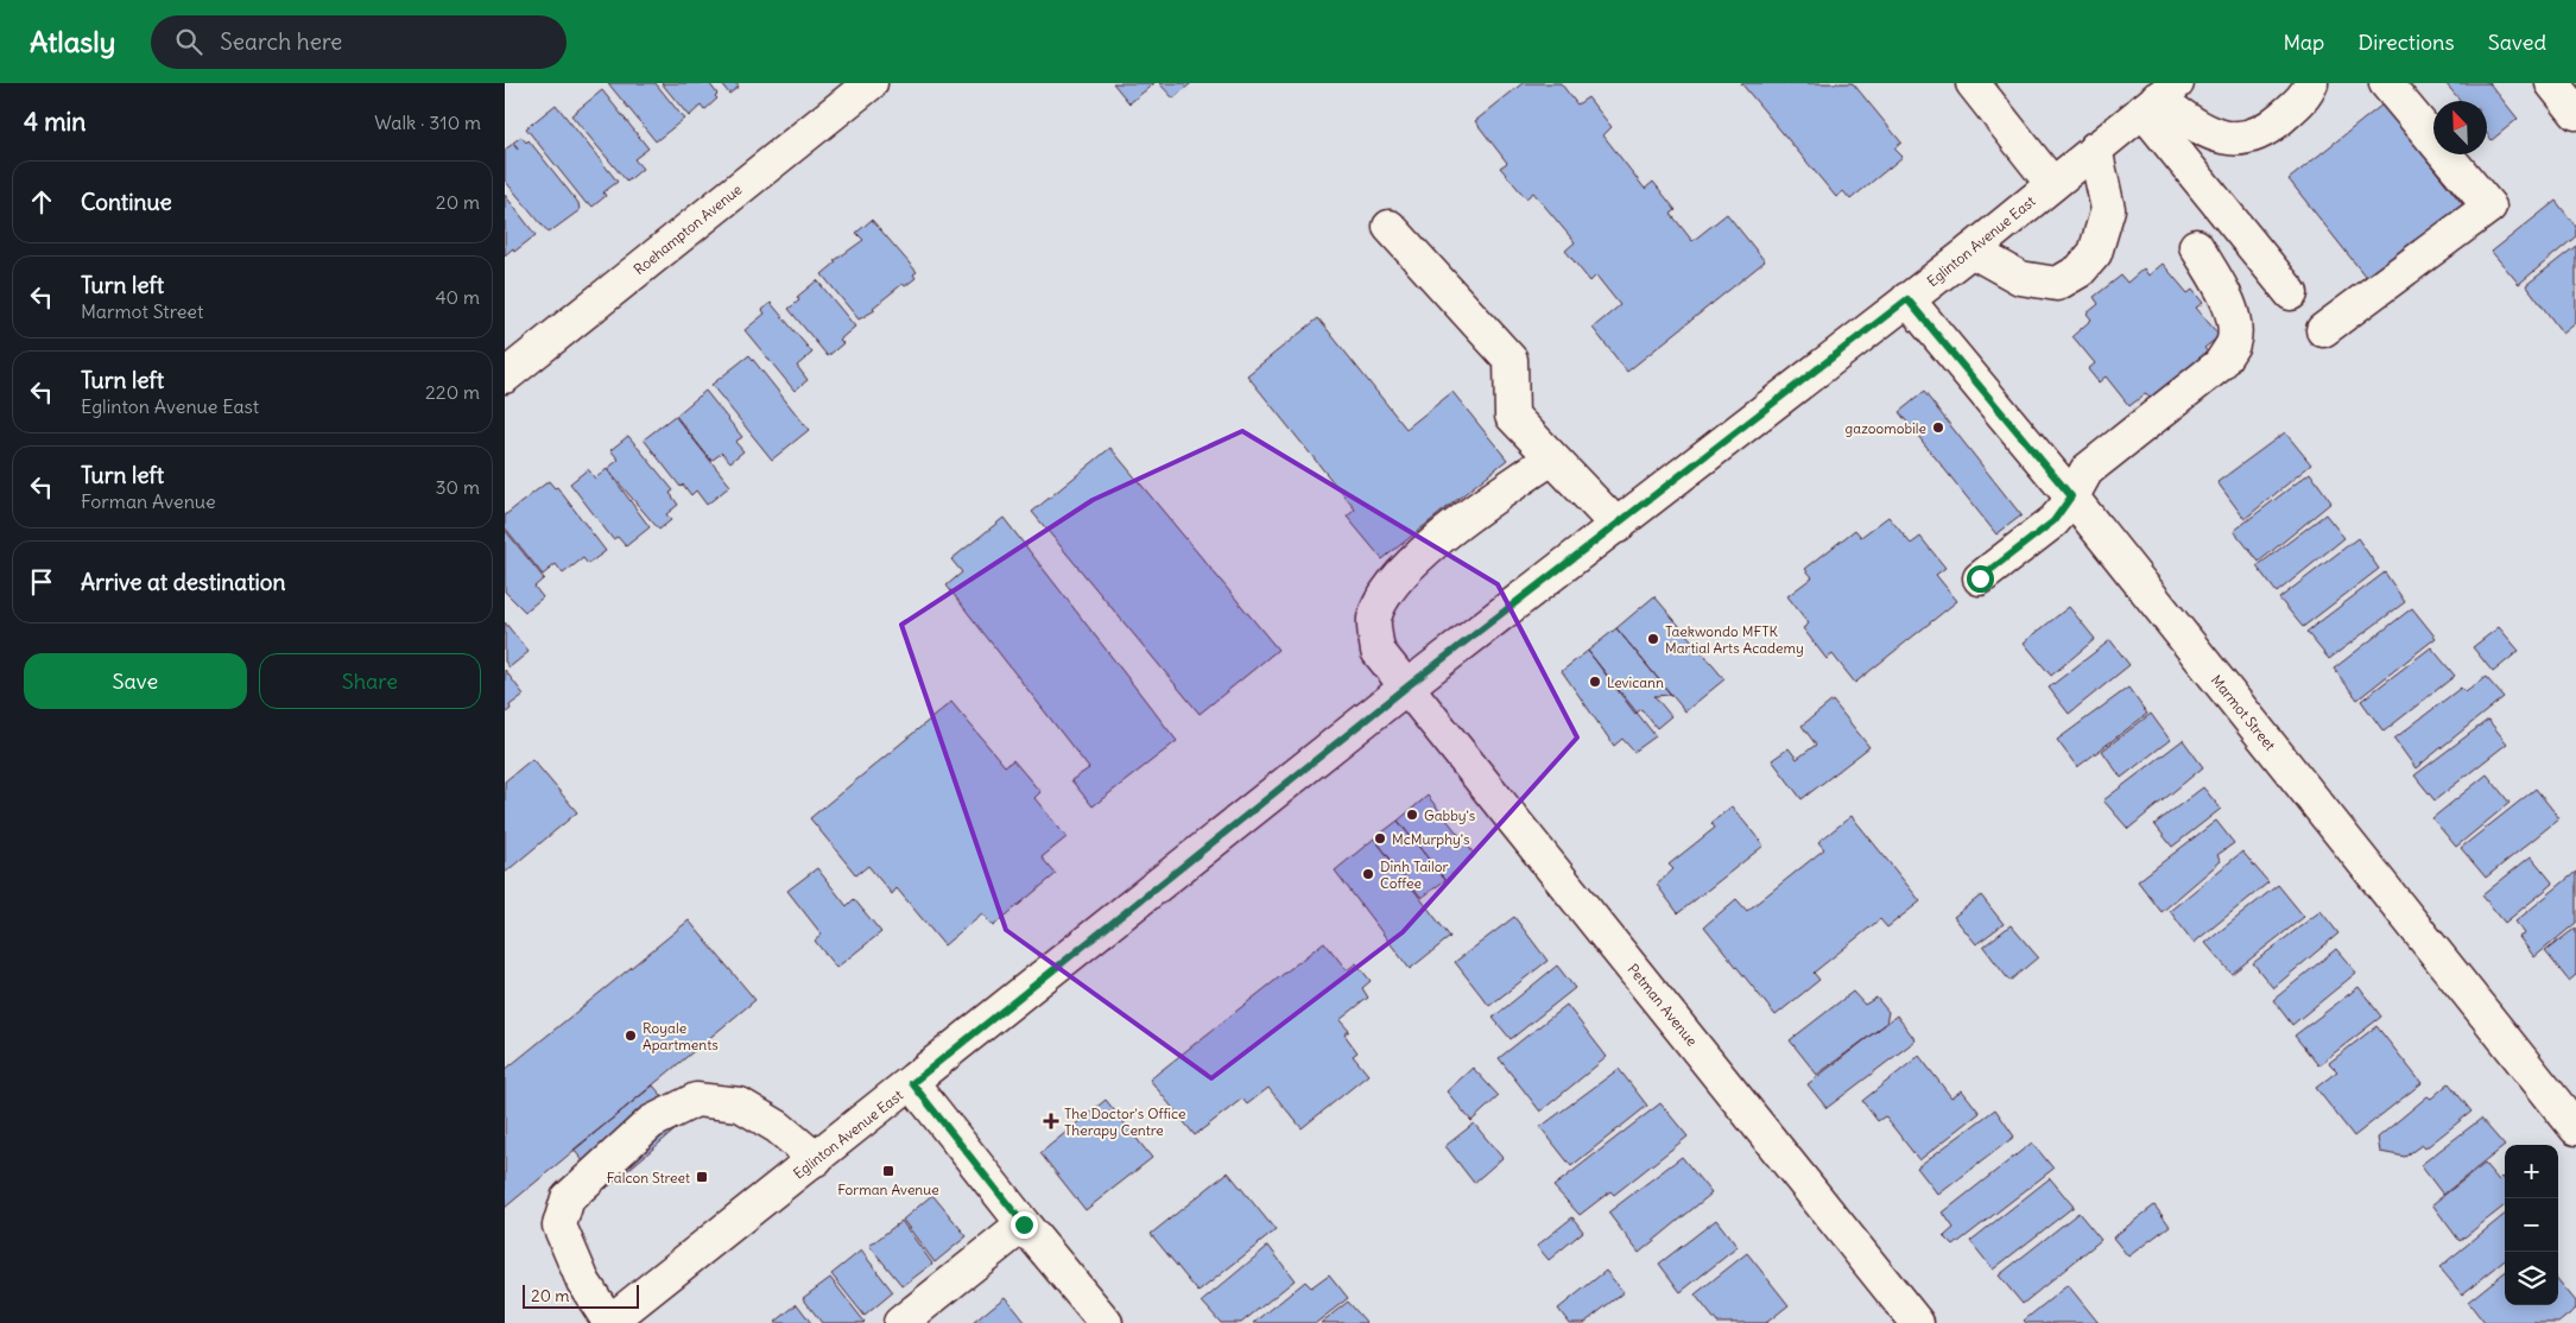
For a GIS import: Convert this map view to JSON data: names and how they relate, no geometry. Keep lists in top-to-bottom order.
{
  "streets": {
    "street": [
      "Roehampton Avenue",
      "Eglinton Avenue East",
      "Marmot Street",
      "Petman Avenue"
    ]
  },
  "crossings": [
    ["Eglinton Avenue East", "Marmot Street"],
    ["Eglinton Avenue East", "Petman Avenue"]
  ],
  "places": {
    "other": [
      "gazoomobile",
      "Taekwondo MFTK Martial Arts Academy",
      "Levicann",
      "Gabby's",
      "McMurphy's",
      "Dinh Tailor Coffee",
      "Royale Apartments"
    ],
    "health": ["The Doctor's Office Therapy Centre"],
    "transit": ["Forman Avenue", "Falcon Street"]
  },
  "scale_bar": "20 m",
  "north": "top left",
  "page": {
    "header": "Atlasly",
    "search": "Search here",
    "nav": ["Map", "Directions", "Saved"],
    "heading": ["4 min", "Walk · 310 m"],
    "list": [
      ["Continue", "20 m"],
      ["Turn left", "Marmot Street", "40 m"],
      ["Turn left", "Eglinton Avenue East", "220 m"],
      ["Turn left", "Forman Avenue", "30 m"],
      "Arrive at destination"
    ],
    "buttons": ["Save", "Share"],
    "map_buttons": ["+", "−"],
    "scale": "20 m"
  }
}
